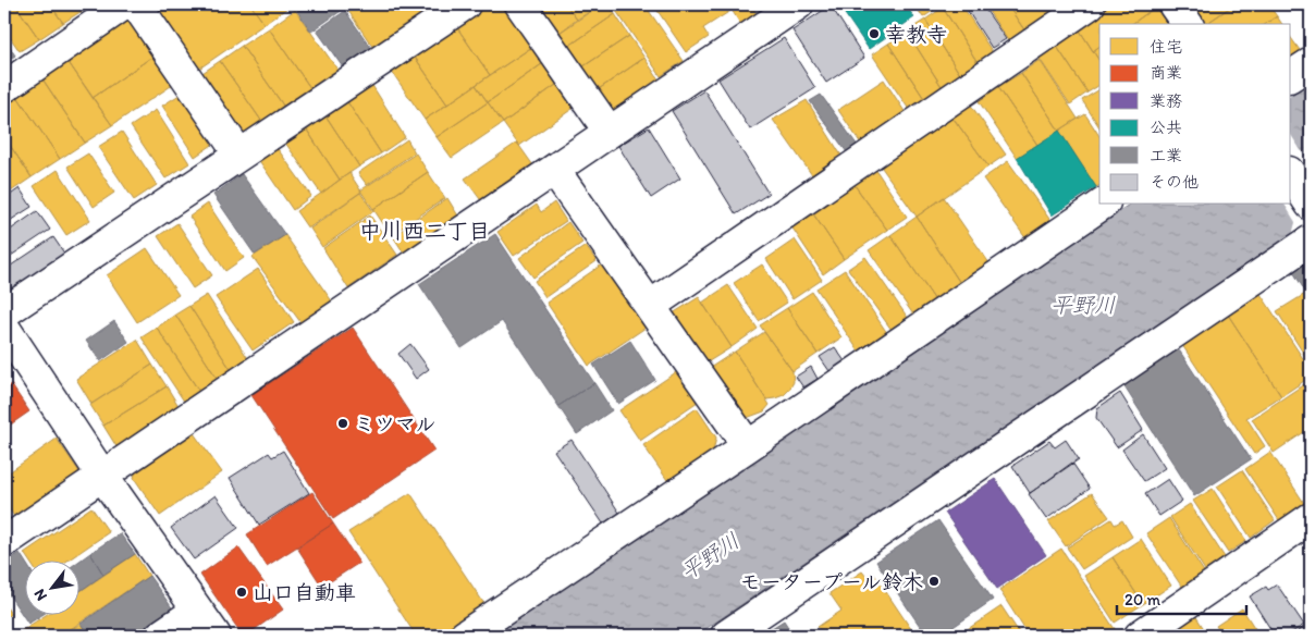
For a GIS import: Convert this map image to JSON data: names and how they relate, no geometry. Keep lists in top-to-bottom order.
{
  "districts": ["中川西二丁目"],
  "water": ["平野川"],
  "places": [
    "幸教寺",
    "ミツマル",
    "モータープール鈴木",
    "山口自動車"
  ],
  "legend": [
    "住宅",
    "商業",
    "業務",
    "公共",
    "工業",
    "その他"
  ],
  "scale_bar": "20 m",
  "north": "bottom left"
}
